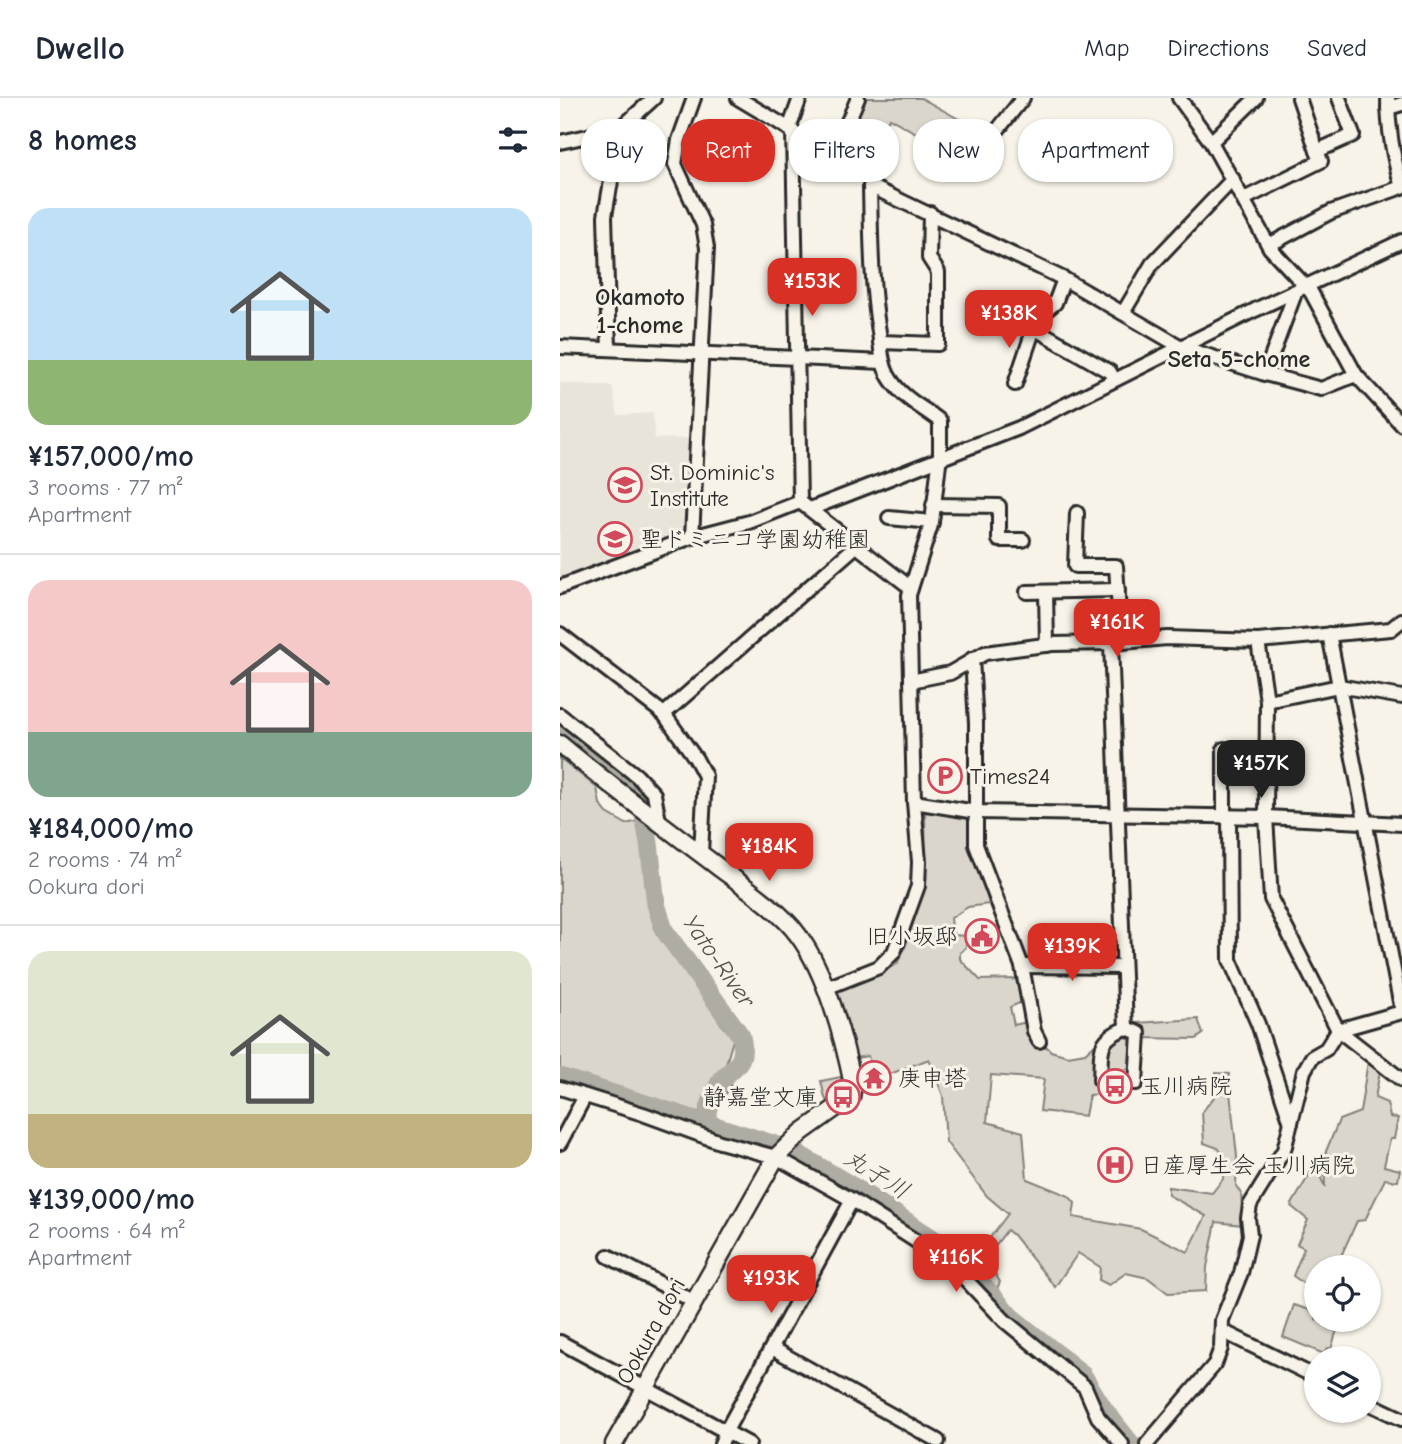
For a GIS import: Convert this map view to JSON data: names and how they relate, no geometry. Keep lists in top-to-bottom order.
{
  "streets": {
    "street": ["Ookura dori"]
  },
  "districts": ["Okamoto 1-chome", "Seta 5-chome"],
  "water": ["Yato-River", "丸子川"],
  "places": {
    "school or university": ["St. Dominic's Institute", "聖ドミニコ学園幼稚園"],
    "parking": ["Times24"],
    "public building": ["旧小坂邸"],
    "temple": ["庚申塔"],
    "bus stop": ["玉川病院", "静嘉堂文庫"],
    "hospital": ["日産厚生会 玉川病院"]
  },
  "page": {
    "header": "Dwello",
    "nav": ["Map", "Directions", "Saved"],
    "heading": "8 homes",
    "chip": [
      "Buy",
      "Rent",
      "Filters",
      "New",
      "Apartment"
    ],
    "list": [
      {
        "name": "¥157,000/mo",
        "note": "3 rooms · 77 m² · Apartment"
      },
      {
        "name": "¥184,000/mo",
        "note": "2 rooms · 74 m² · Ookura dori"
      },
      {
        "name": "¥139,000/mo",
        "note": "2 rooms · 64 m² · Apartment"
      }
    ],
    "price": [
      "¥153K",
      "¥138K",
      "¥161K",
      "¥157K",
      "¥184K",
      "¥139K",
      "¥116K",
      "¥193K"
    ]
  }
}
